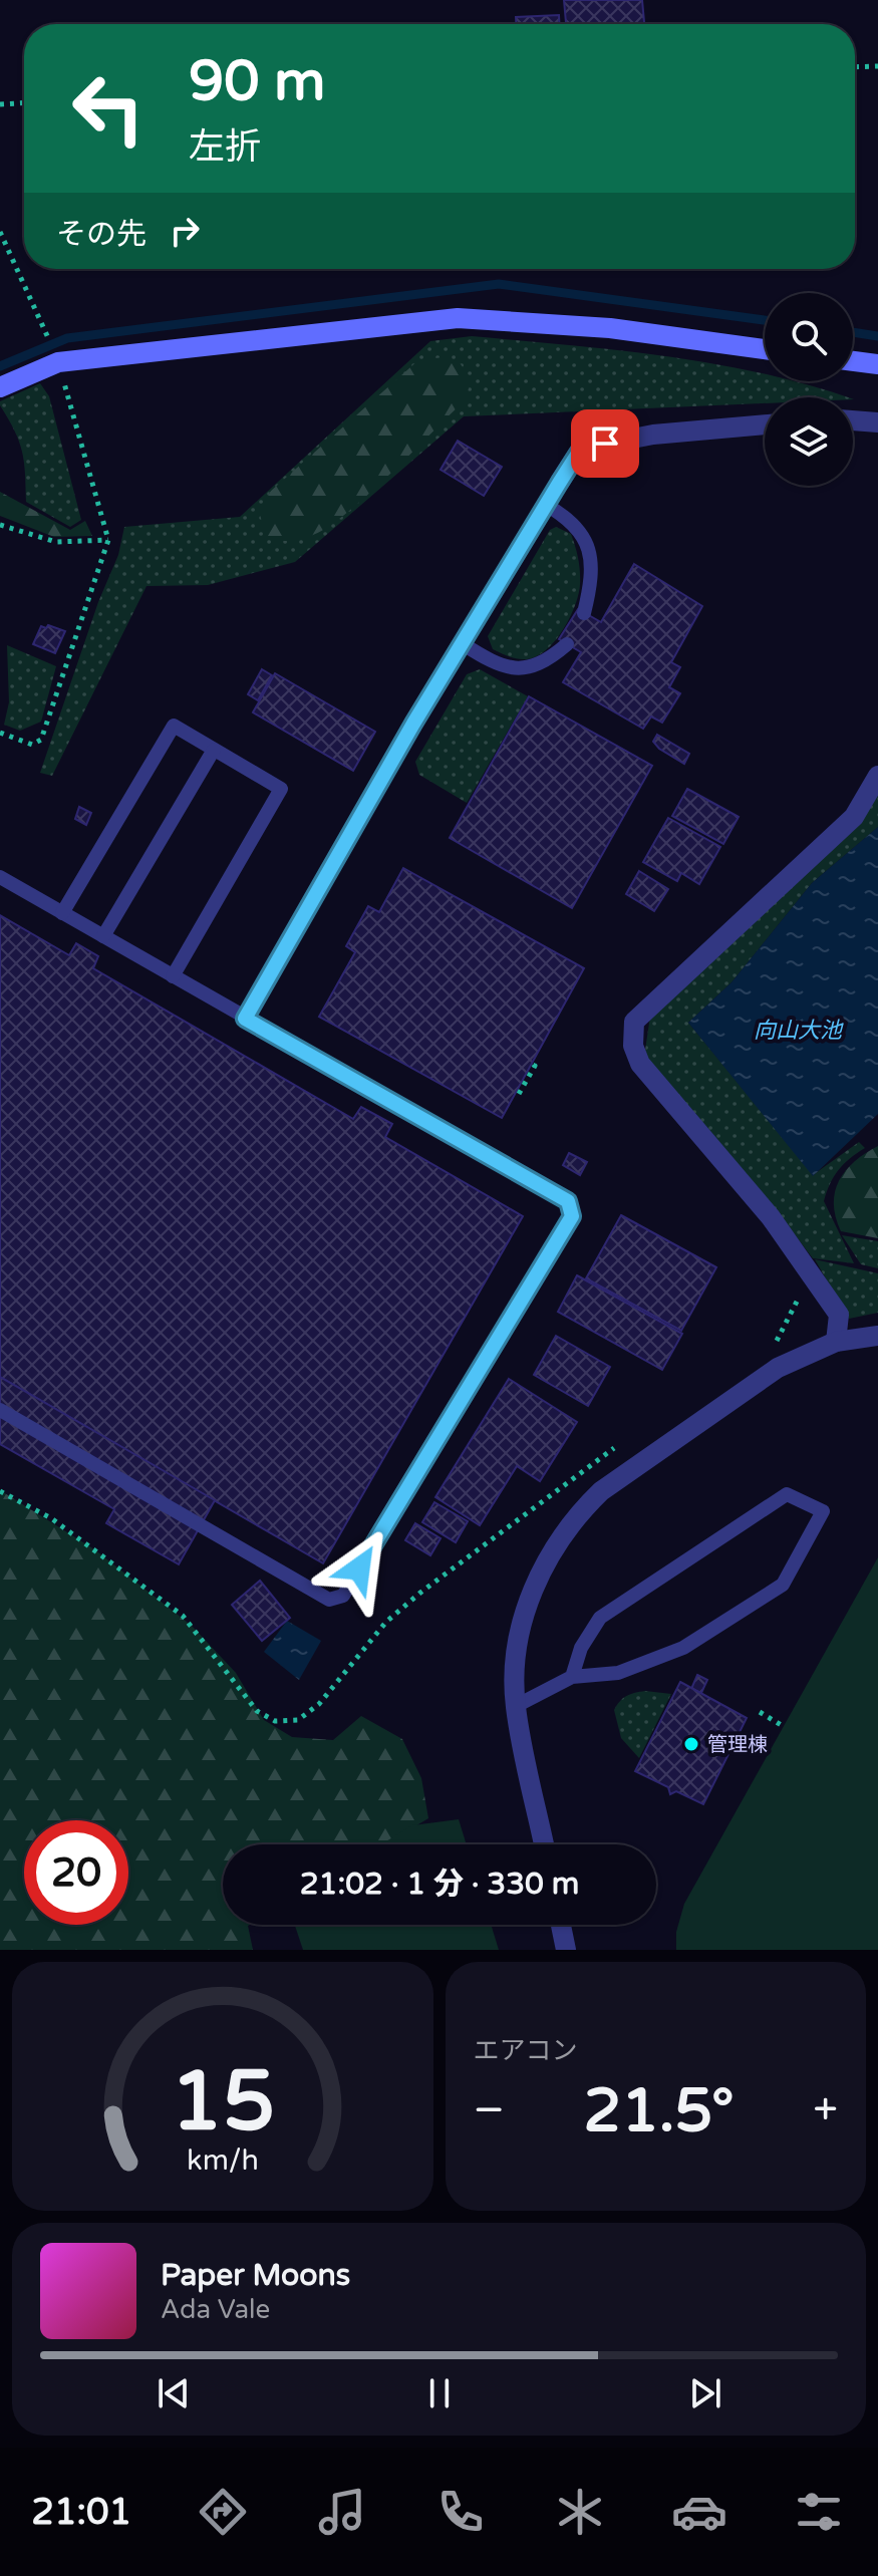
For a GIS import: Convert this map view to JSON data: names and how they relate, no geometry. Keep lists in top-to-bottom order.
{
  "water": ["向山大池"],
  "places": ["管理棟"],
  "page": {
    "turn": ["90 m", "左折"],
    "then": "その先",
    "limit": "20",
    "trip": "21:02 · 1 分 · 330 m",
    "tile": "エアコン",
    "heat": ["−", "21.5°", "+"],
    "song": ["Paper Moons", "Ada Vale"],
    "tabs": "21:01",
    "gauge": ["15", "km/h"]
  }
}
